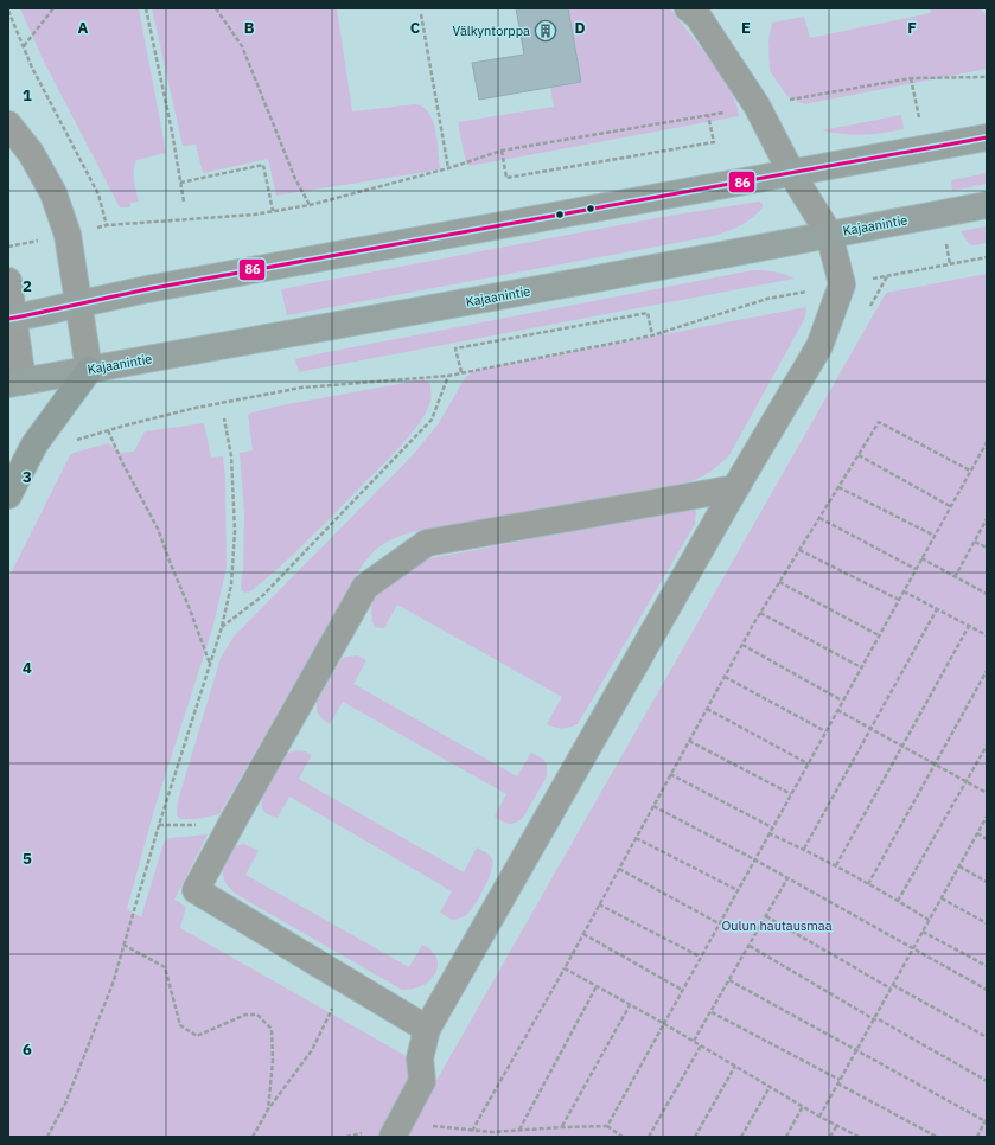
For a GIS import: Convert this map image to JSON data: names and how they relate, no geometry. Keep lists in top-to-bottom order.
{
  "streets": {
    "main road": ["Kajaanintie"]
  },
  "parks": ["Oulun hautausmaa"],
  "places": {
    "building": ["Välkyntorppa"]
  },
  "lines": ["transit line 86"],
  "grid": {
    "columns": [
      "A",
      "B",
      "C",
      "D",
      "E",
      "F"
    ],
    "rows": [
      "1",
      "2",
      "3",
      "4",
      "5",
      "6"
    ]
  }
}
